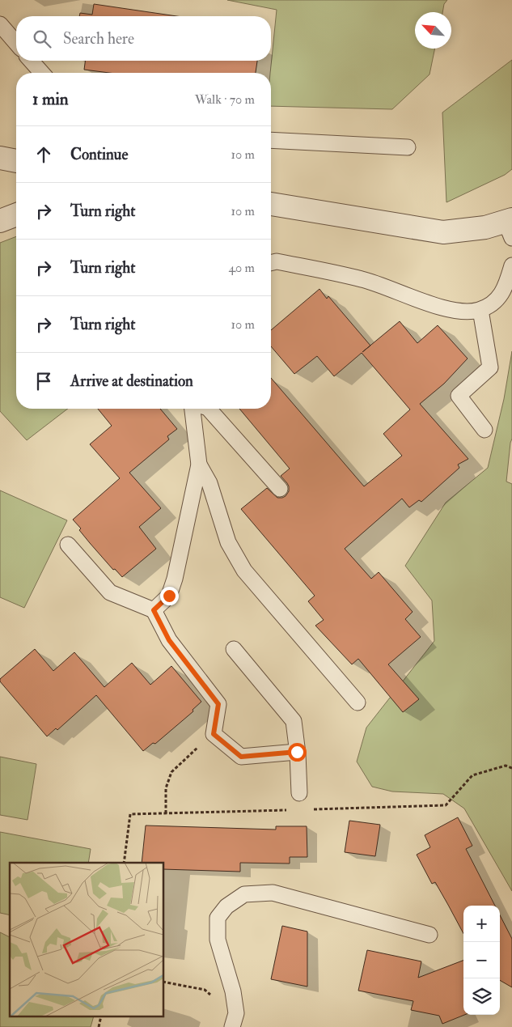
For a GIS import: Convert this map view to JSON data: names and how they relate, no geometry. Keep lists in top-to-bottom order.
{
  "north": "top left",
  "page": {
    "search": "Search here",
    "heading": ["1 min", "Walk · 70 m"],
    "list": [
      ["Continue", "10 m"],
      ["Turn right", "10 m"],
      ["Turn right", "40 m"],
      ["Turn right", "10 m"],
      "Arrive at destination"
    ],
    "map_buttons": ["+", "−"]
  }
}
